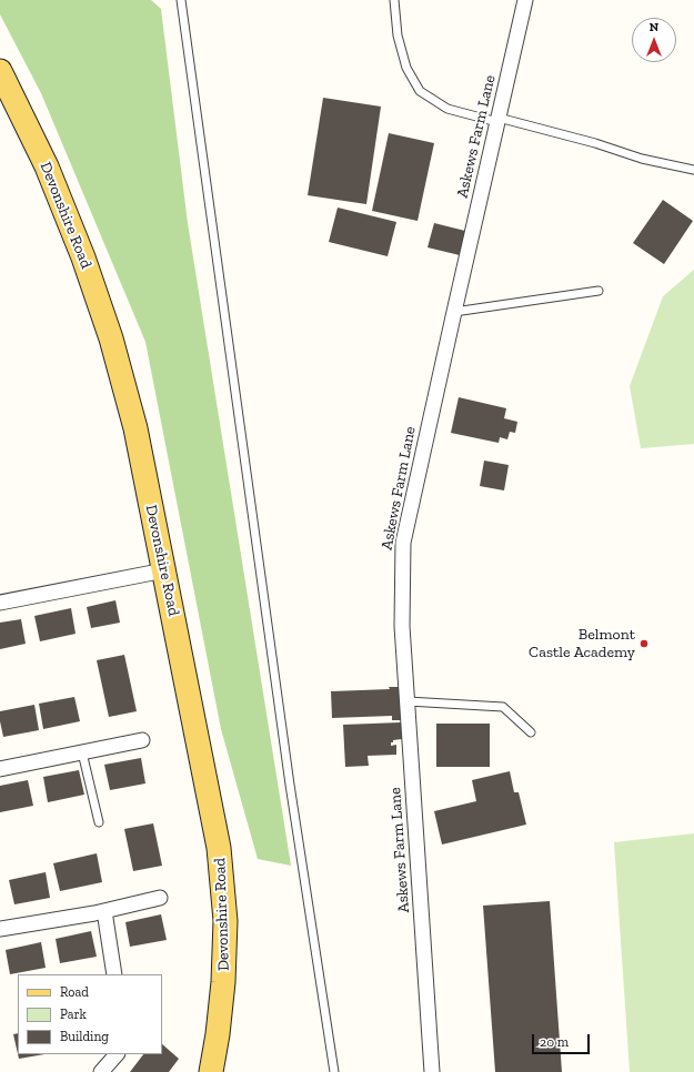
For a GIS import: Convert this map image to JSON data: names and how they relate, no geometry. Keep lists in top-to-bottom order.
{
  "streets": {
    "main road": ["Devonshire Road"],
    "street": ["Askews Farm Lane"]
  },
  "places": ["Belmont Castle Academy"],
  "legend": ["Road", "Park", "Building"],
  "scale_bar": "20 m",
  "north": "top"
}
